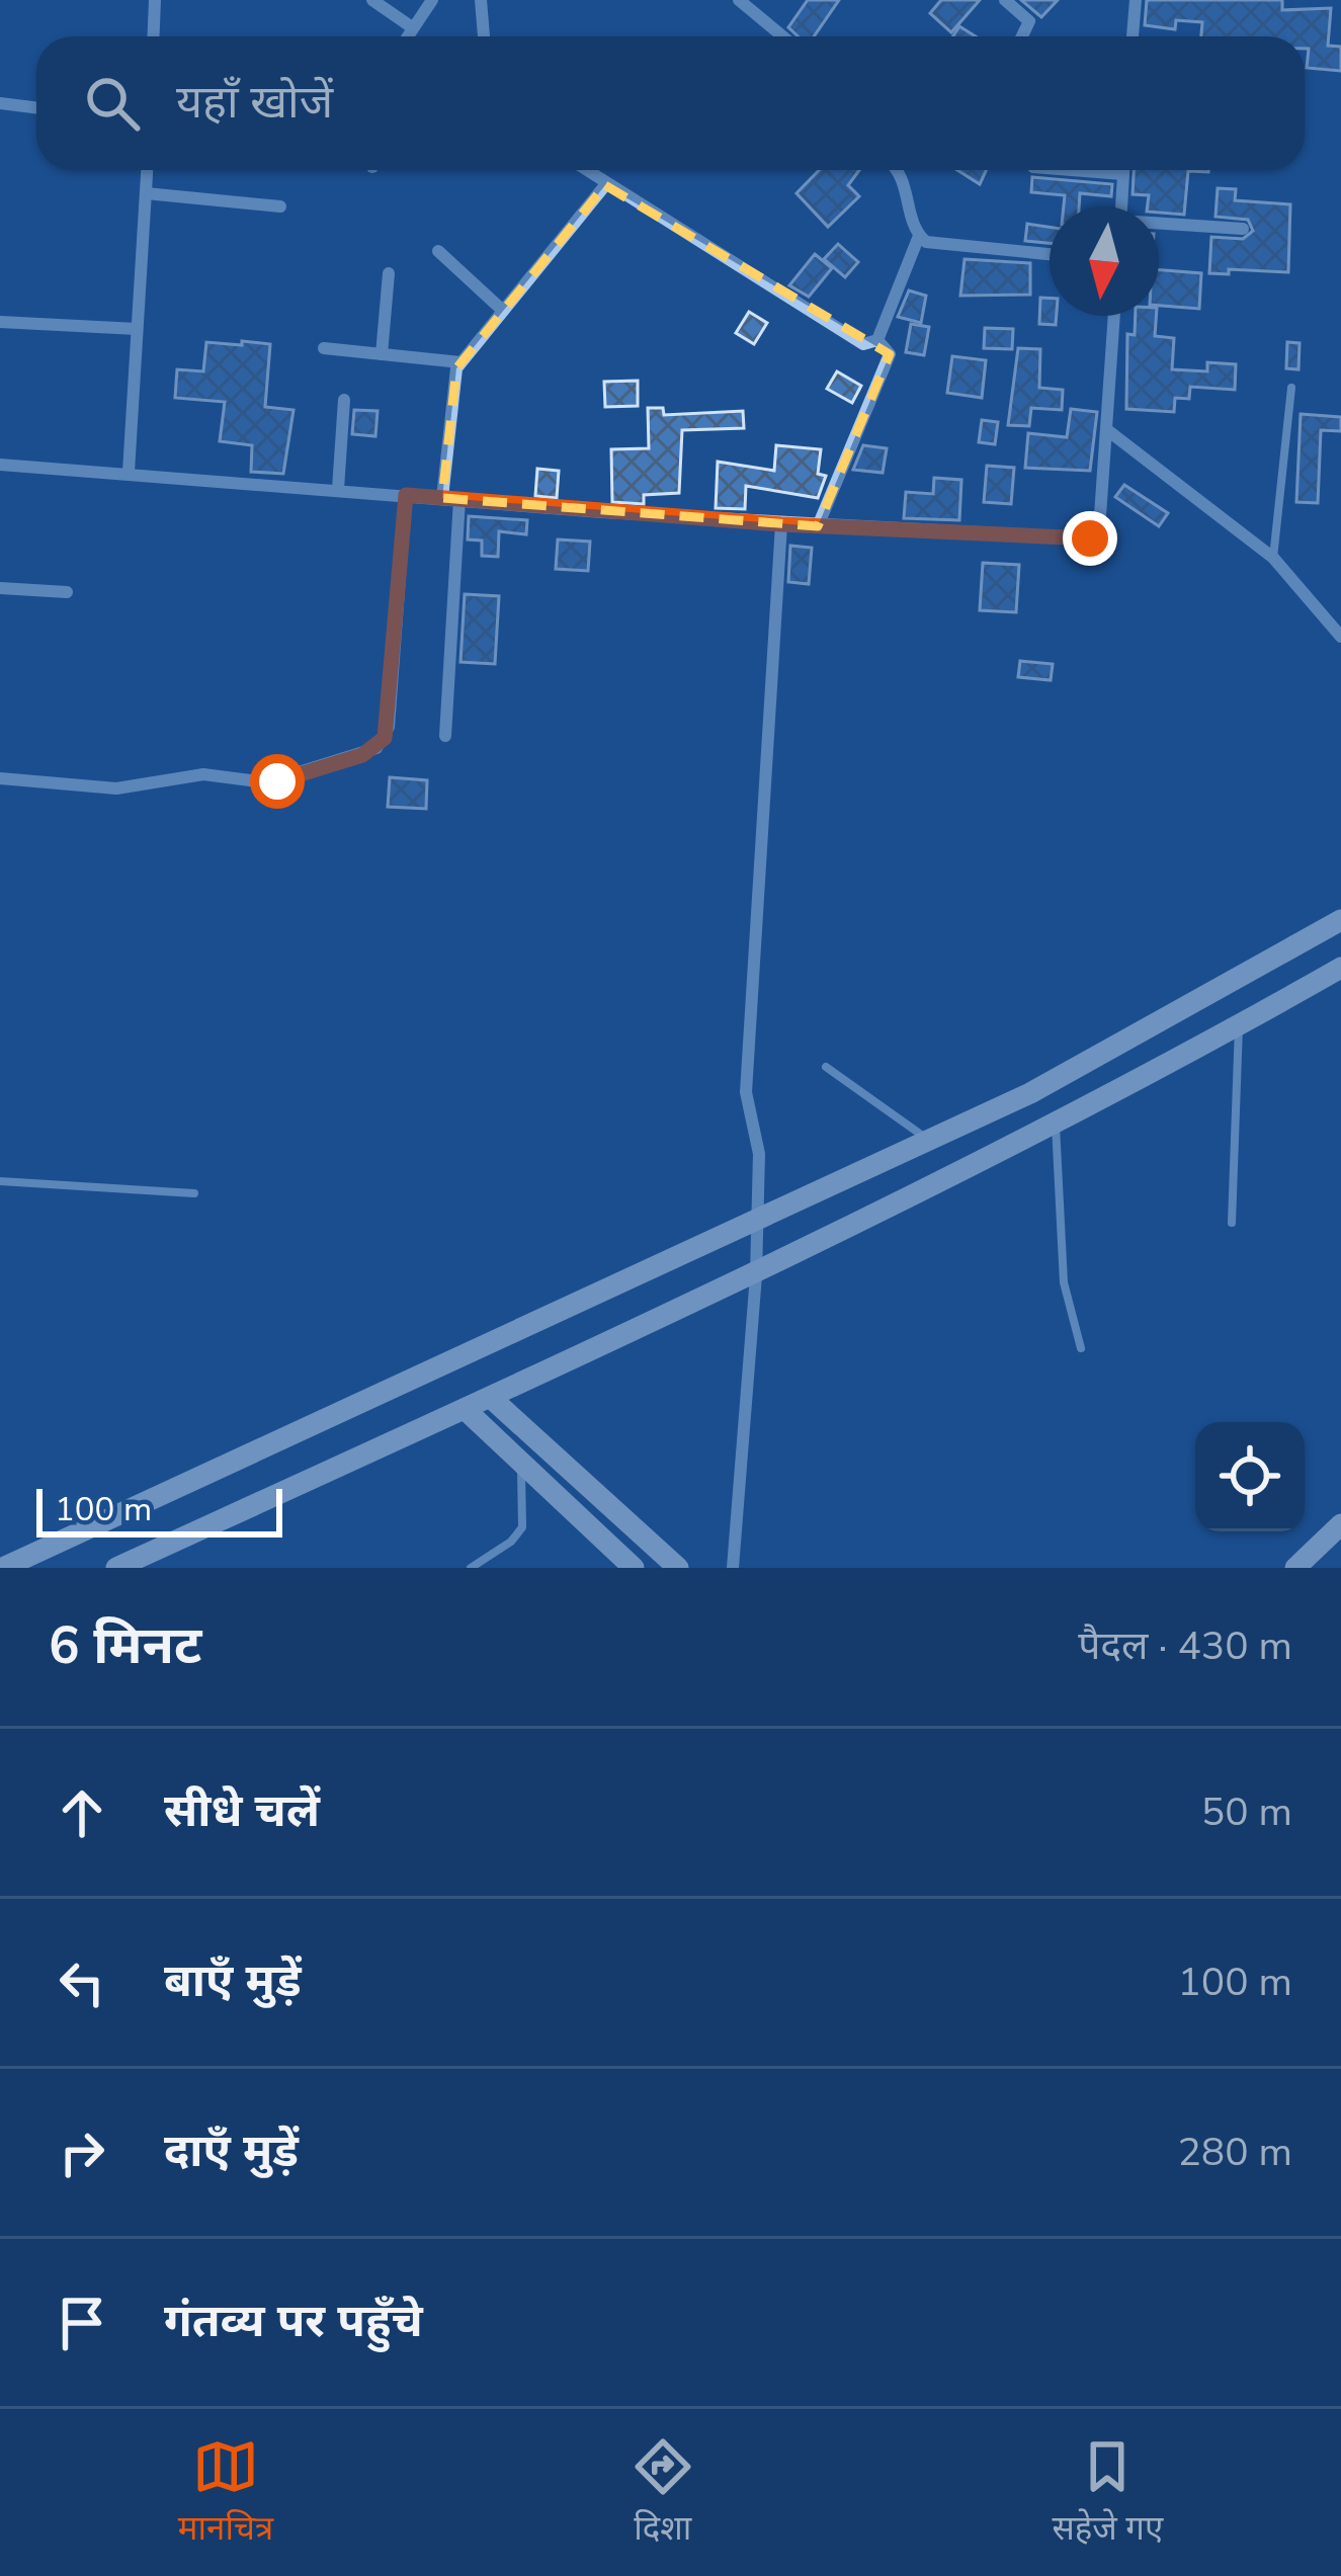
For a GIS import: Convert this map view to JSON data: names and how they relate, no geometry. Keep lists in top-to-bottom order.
{
  "scale_bar": "100 m",
  "north": "bottom",
  "page": {
    "search": "यहाँ खोजें",
    "scale": "100 m",
    "heading": ["6 मिनट", "पैदल · 430 m"],
    "list": [
      ["सीधे चलें", "50 m"],
      ["बाएँ मुड़ें", "100 m"],
      ["दाएँ मुड़ें", "280 m"],
      "गंतव्य पर पहुँचे"
    ],
    "nav": ["मानचित्र", "दिशा", "सहेजे गए"]
  }
}
